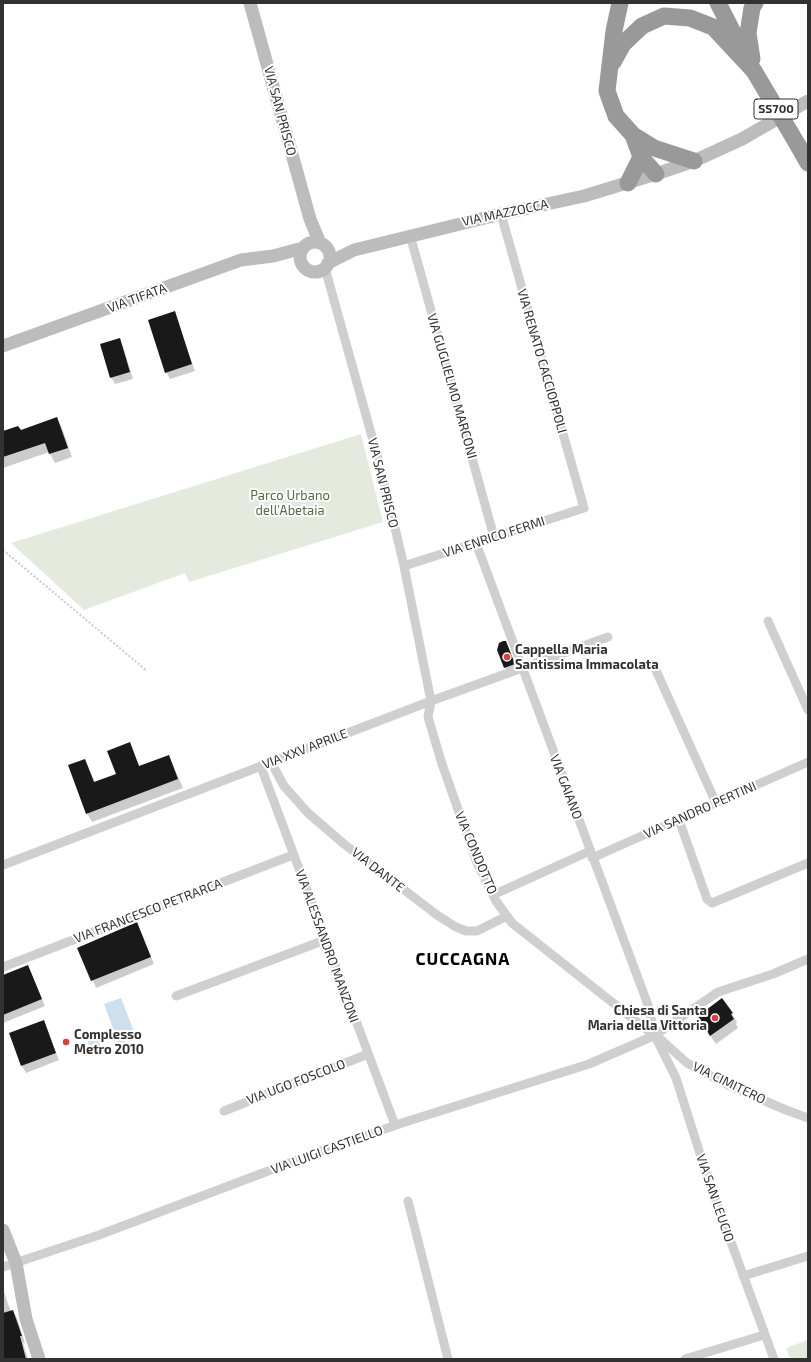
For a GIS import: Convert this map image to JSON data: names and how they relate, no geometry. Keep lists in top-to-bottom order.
{
  "streets": {
    "highway": ["SS700"],
    "street": [
      "VIA SAN PRISCO",
      "VIA MAZZOCCA",
      "VIA TIFATA",
      "VIA RENATO CACCIOPPOLI",
      "VIA GUGLIELMO MARCONI",
      "VIA ENRICO FERMI",
      "VIA XXV APRILE",
      "VIA GAIANO",
      "VIA SANDRO PERTINI",
      "VIA CONDOTTO",
      "VIA DANTE",
      "VIA FRANCESCO PETRARCA",
      "VIA ALESSANDRO MANZONI",
      "VIA UGO FOSCOLO",
      "VIA CIMITERO",
      "VIA LUIGI CASTIELLO",
      "VIA SAN LEUCIO"
    ]
  },
  "crossings": [
    ["VIA SAN PRISCO", "VIA MAZZOCCA"],
    ["VIA SAN PRISCO", "VIA TIFATA"],
    ["VIA SAN PRISCO", "VIA ENRICO FERMI"],
    ["VIA SAN PRISCO", "VIA XXV APRILE"],
    ["VIA SAN PRISCO", "VIA CONDOTTO"],
    ["VIA MAZZOCCA", "VIA TIFATA"],
    ["VIA MAZZOCCA", "VIA RENATO CACCIOPPOLI"],
    ["VIA MAZZOCCA", "VIA GUGLIELMO MARCONI"],
    ["VIA RENATO CACCIOPPOLI", "VIA ENRICO FERMI"],
    ["VIA GUGLIELMO MARCONI", "VIA ENRICO FERMI"],
    ["VIA ENRICO FERMI", "VIA GAIANO"],
    ["VIA XXV APRILE", "VIA GAIANO"],
    ["VIA XXV APRILE", "VIA CONDOTTO"],
    ["VIA XXV APRILE", "VIA DANTE"],
    ["VIA XXV APRILE", "VIA ALESSANDRO MANZONI"],
    ["VIA GAIANO", "VIA SANDRO PERTINI"],
    ["VIA GAIANO", "VIA CONDOTTO"],
    ["VIA GAIANO", "VIA CIMITERO"],
    ["VIA GAIANO", "VIA LUIGI CASTIELLO"],
    ["VIA GAIANO", "VIA SAN LEUCIO"],
    ["VIA SANDRO PERTINI", "VIA CONDOTTO"],
    ["VIA CONDOTTO", "VIA DANTE"],
    ["VIA CONDOTTO", "VIA CIMITERO"],
    ["VIA CONDOTTO", "VIA LUIGI CASTIELLO"],
    ["VIA CONDOTTO", "VIA SAN LEUCIO"],
    ["VIA FRANCESCO PETRARCA", "VIA ALESSANDRO MANZONI"],
    ["VIA ALESSANDRO MANZONI", "VIA UGO FOSCOLO"],
    ["VIA ALESSANDRO MANZONI", "VIA LUIGI CASTIELLO"],
    ["VIA CIMITERO", "VIA LUIGI CASTIELLO"],
    ["VIA CIMITERO", "VIA SAN LEUCIO"],
    ["VIA LUIGI CASTIELLO", "VIA SAN LEUCIO"]
  ],
  "districts": ["CUCCAGNA"],
  "parks": ["Parco Urbano dell'Abetaia"],
  "places": ["Cappella Maria Santissima Immacolata", "Chiesa di Santa Maria della Vittoria", "Complesso Metro 2010"]
}
